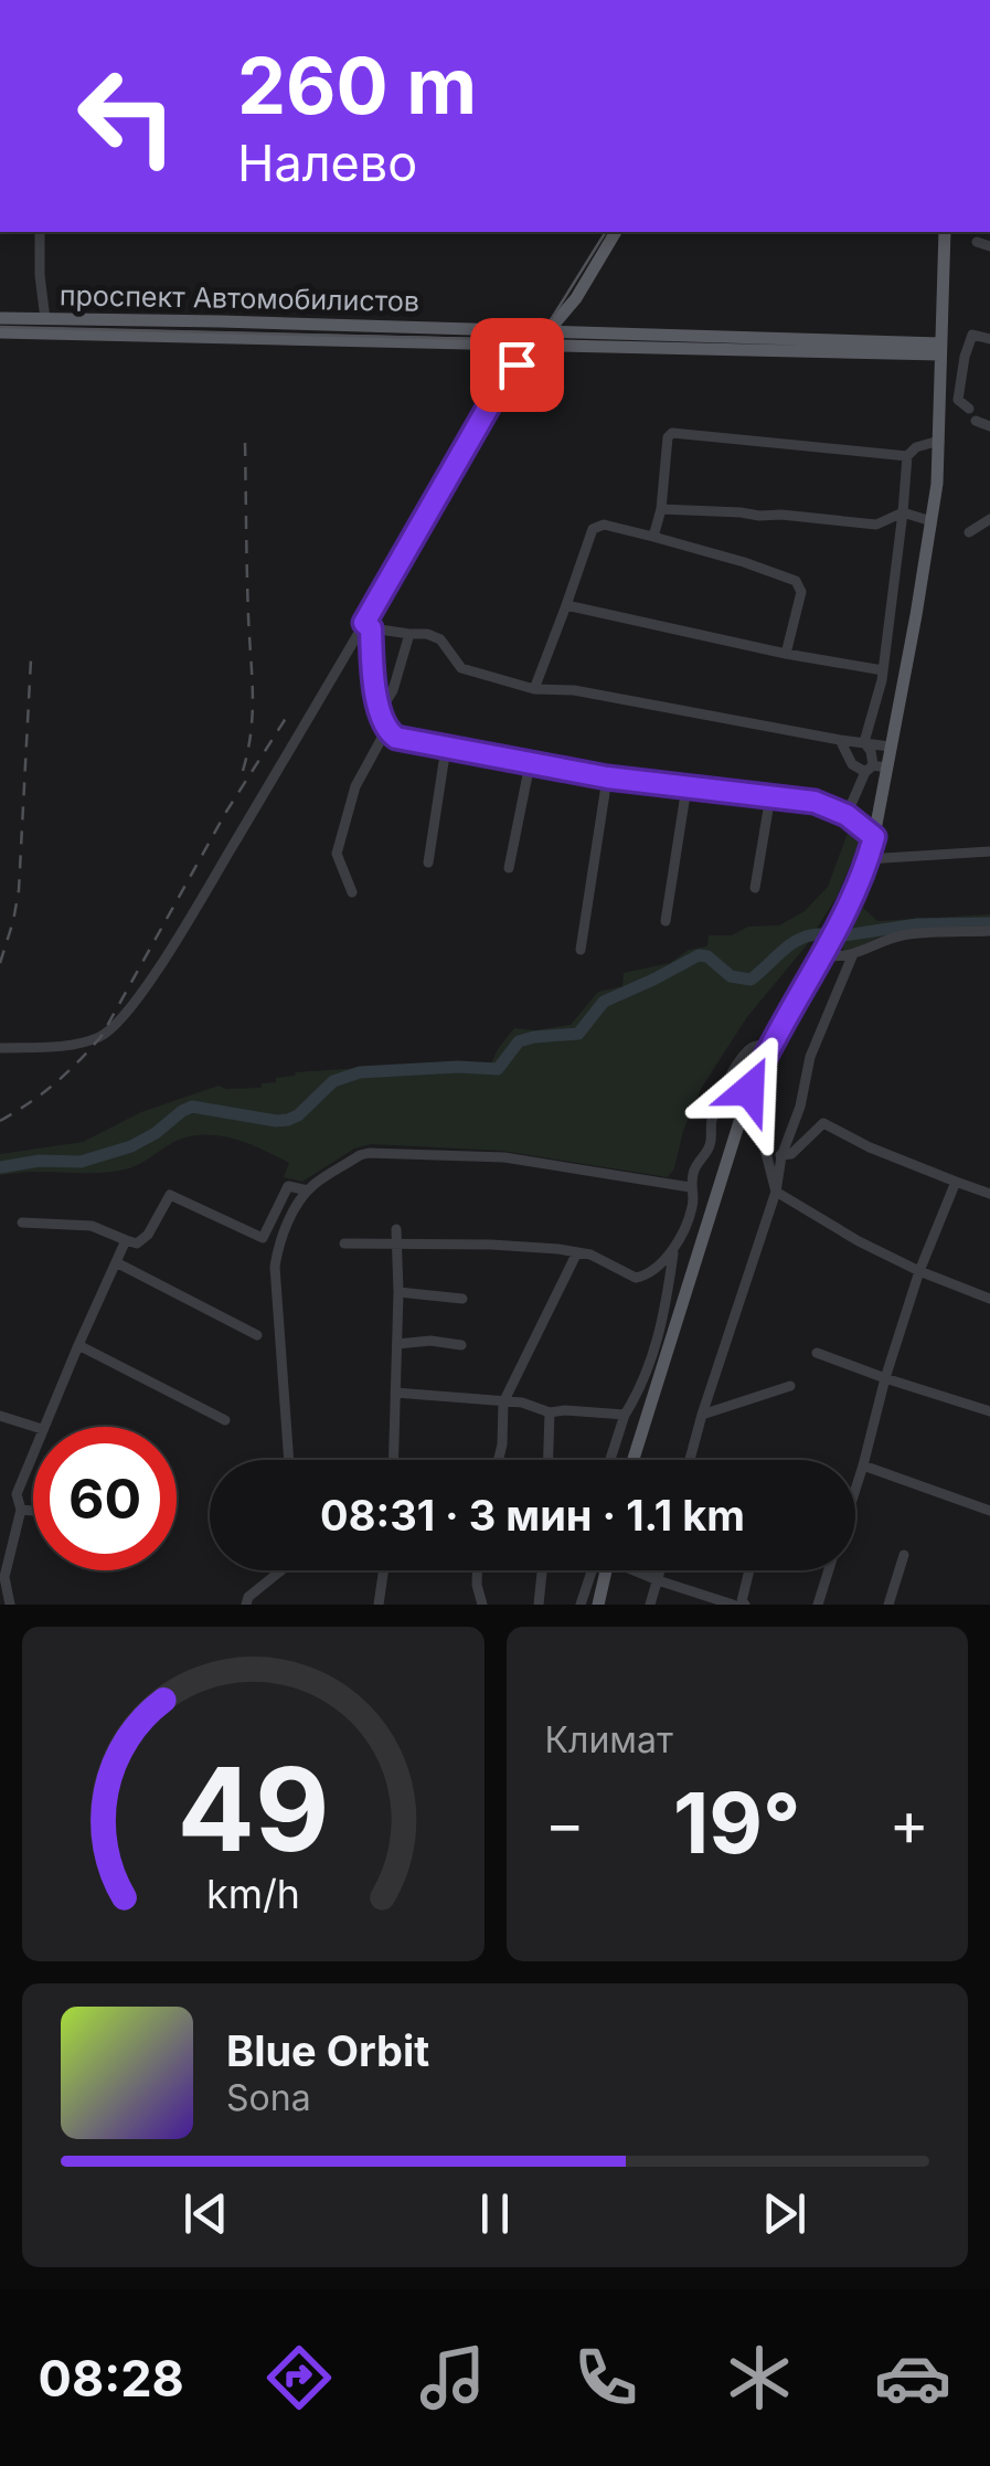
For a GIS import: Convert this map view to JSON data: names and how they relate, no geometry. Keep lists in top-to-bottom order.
{
  "streets": {
    "main road": ["проспект Автомобилистов"]
  },
  "page": {
    "turn": ["260 m", "Налево"],
    "limit": "60",
    "trip": "08:31 · 3 мин · 1.1 km",
    "tile": "Климат",
    "heat": ["−", "19°", "+"],
    "song": ["Blue Orbit", "Sona"],
    "tabs": "08:28",
    "gauge": ["49", "km/h"]
  }
}
